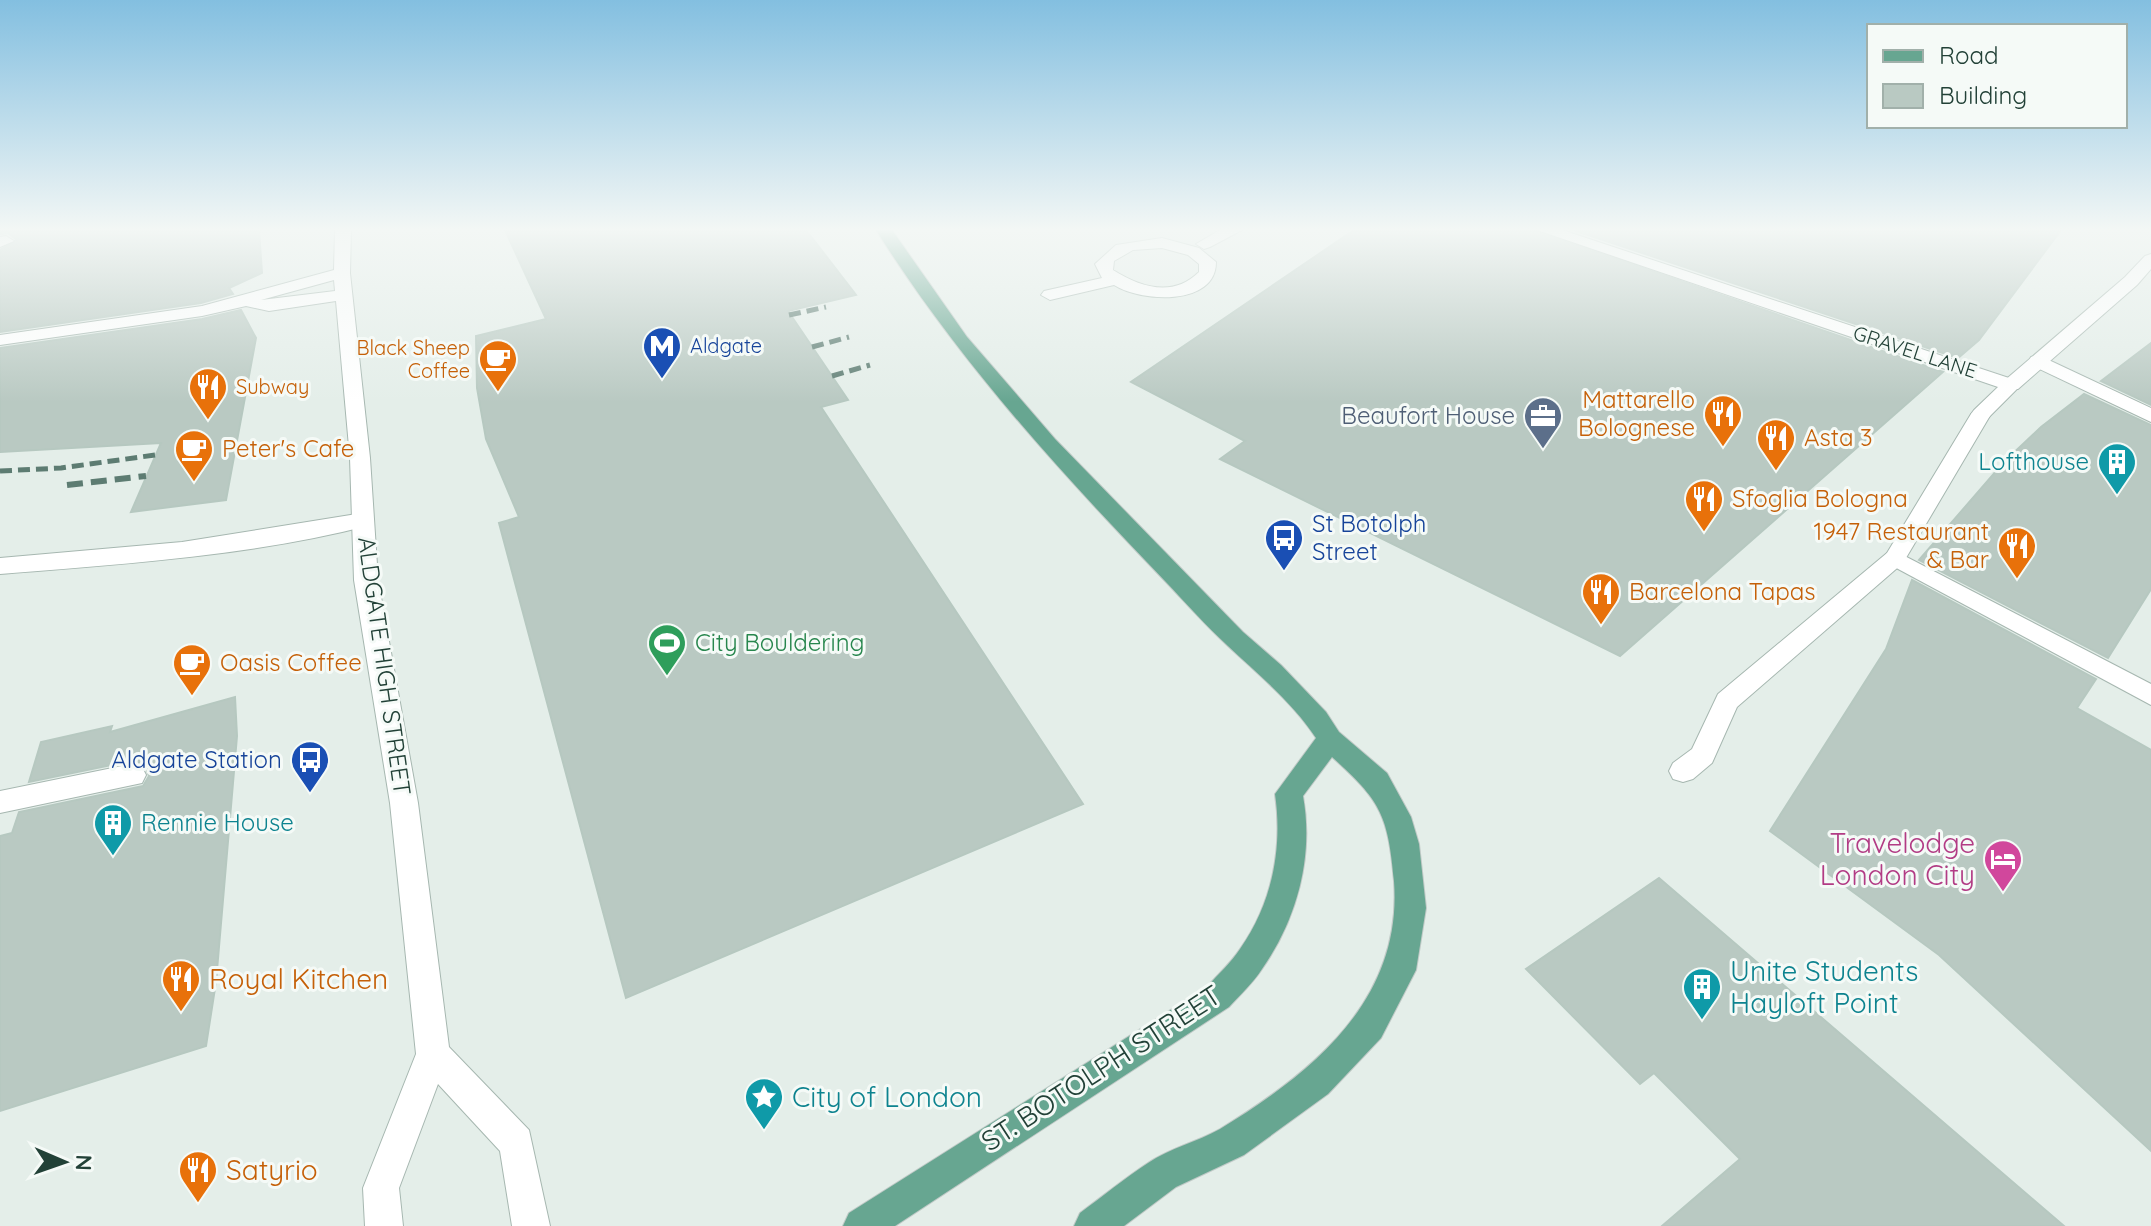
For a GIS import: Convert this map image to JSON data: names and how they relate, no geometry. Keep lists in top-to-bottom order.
{
  "streets": {
    "main road": ["ST. BOTOLPH STREET"],
    "street": ["GRAVEL LANE", "ALDGATE HIGH STREET"]
  },
  "places": {
    "metro station": ["Aldgate"],
    "cafe": ["Black Sheep Coffee", "Peter's Cafe", "Oasis Coffee"],
    "restaurant": [
      "Subway",
      "Mattarello Bolognese",
      "Asta 3",
      "Sfoglia Bologna",
      "1947 Restaurant & Bar",
      "Barcelona Tapas",
      "Royal Kitchen",
      "Satyrio"
    ],
    "office": ["Beaufort House"],
    "building": ["Lofthouse", "Rennie House", "Unite Students Hayloft Point"],
    "bus stop": ["St Botolph Street", "Aldgate Station"],
    "sports": ["City Bouldering"],
    "hotel": ["Travelodge London City"],
    "place": ["City of London"]
  },
  "legend": ["Road", "Building"],
  "north": "right"
}
